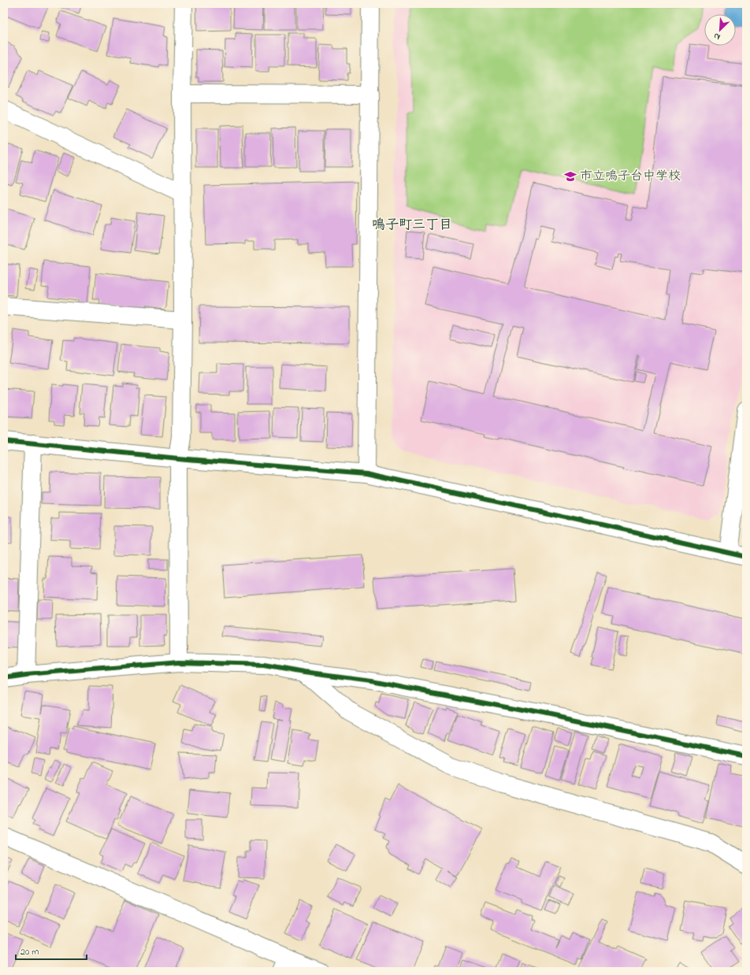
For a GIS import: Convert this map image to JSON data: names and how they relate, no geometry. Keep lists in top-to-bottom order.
{
  "districts": ["鳴子町三丁目"],
  "places": {
    "school or university": ["市立鳴子台中学校"]
  },
  "scale_bar": "20 m",
  "north": "bottom left"
}
